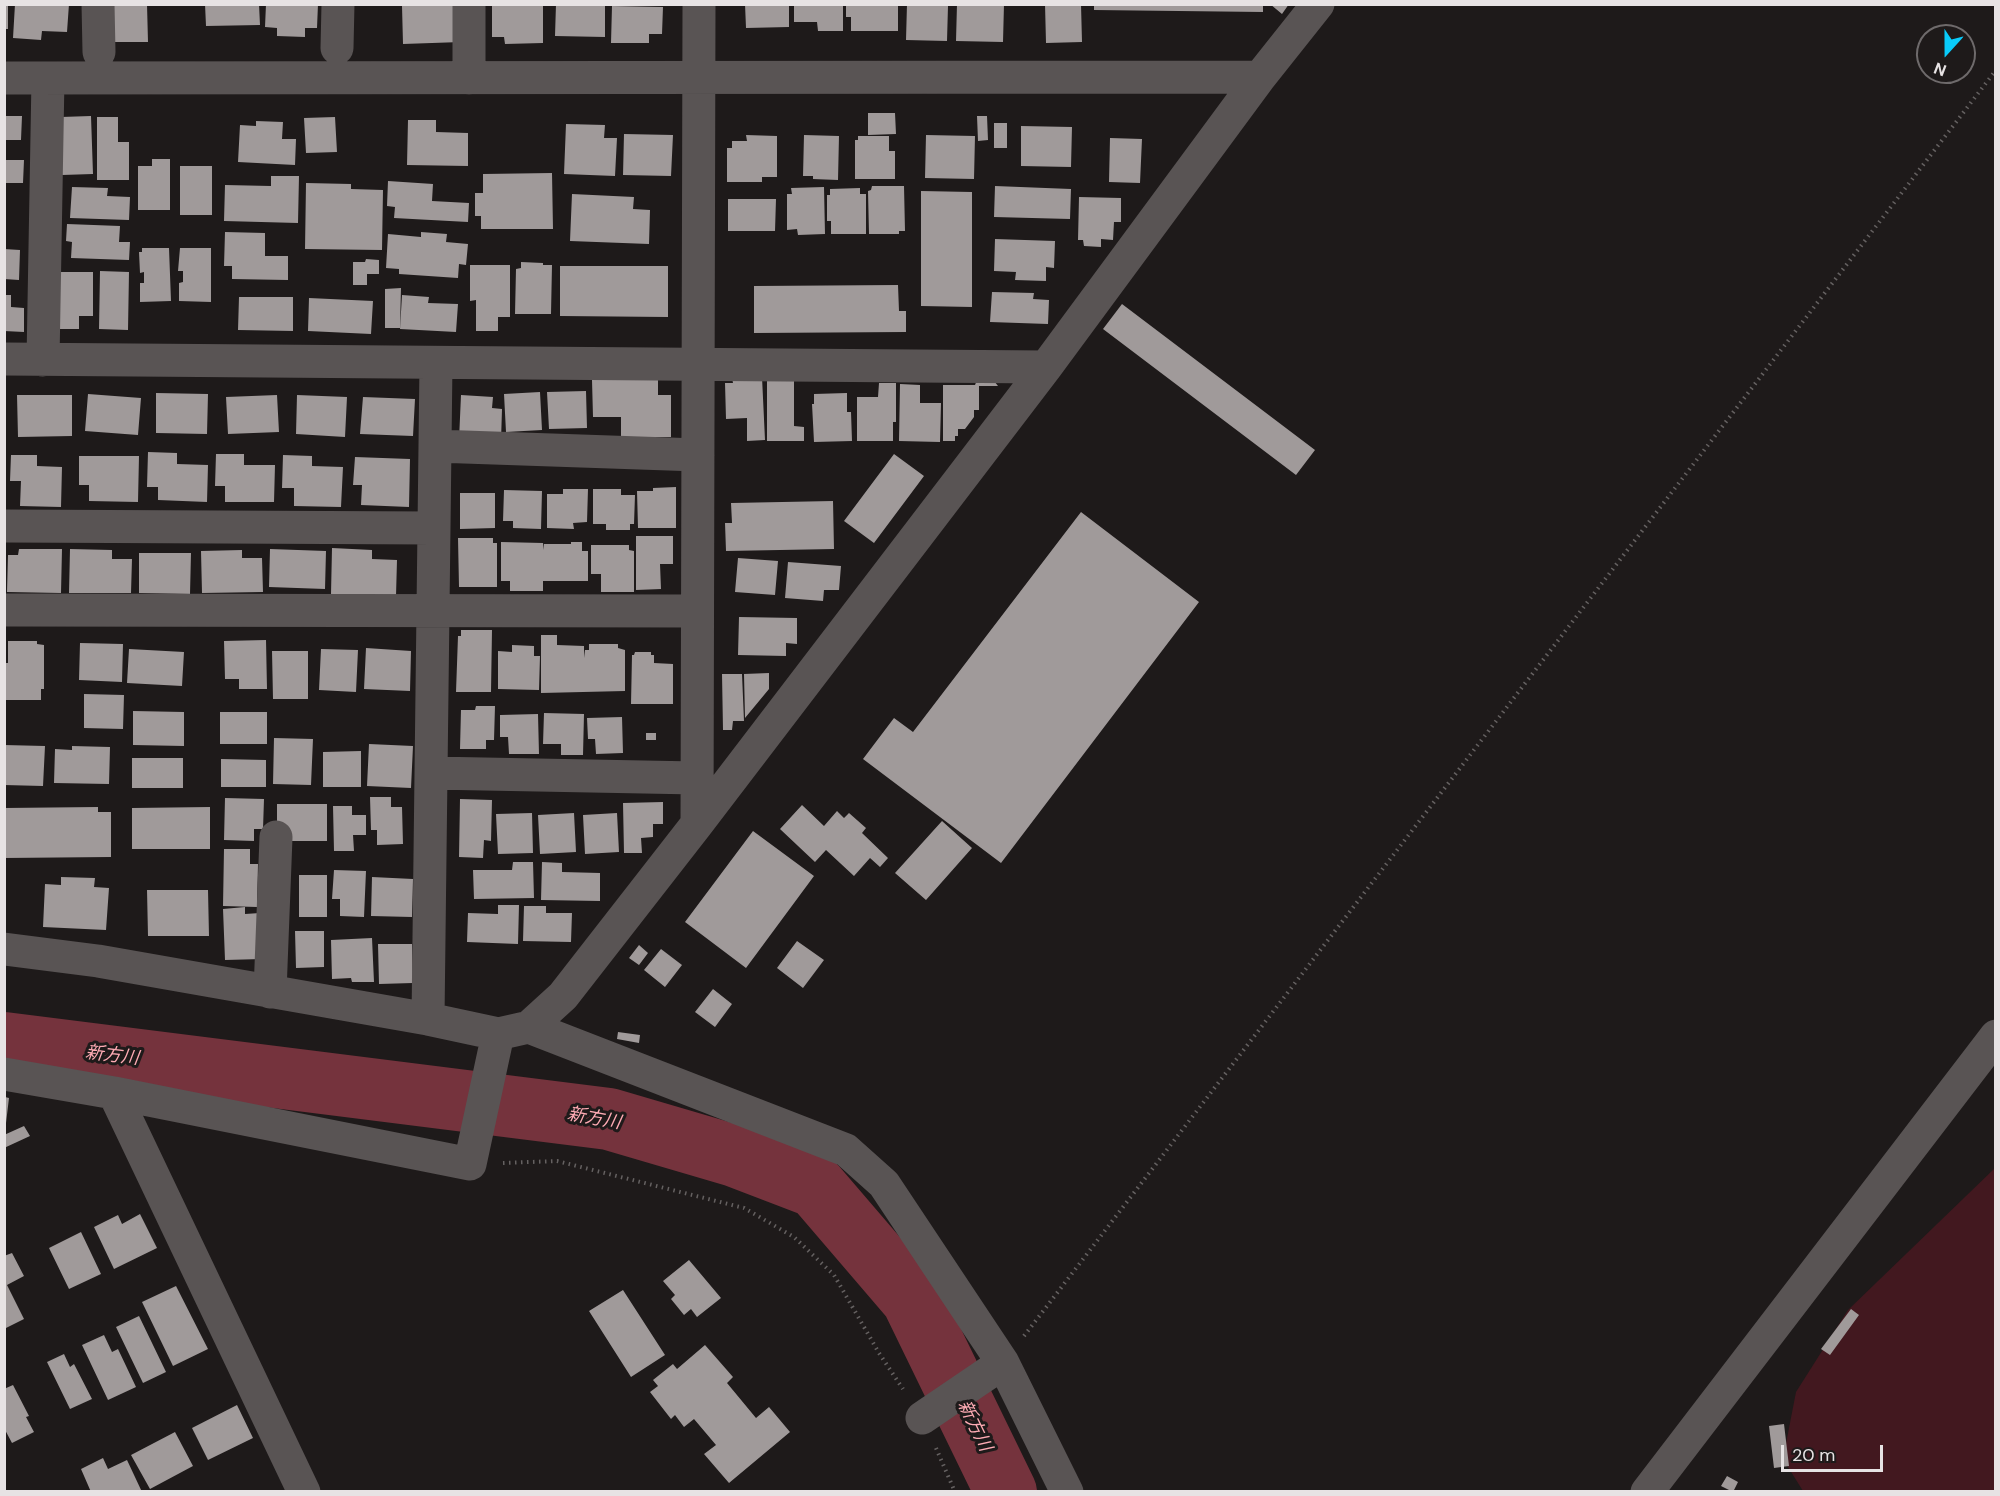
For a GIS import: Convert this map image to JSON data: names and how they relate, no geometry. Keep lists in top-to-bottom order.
{
  "water": ["新方川"],
  "scale_bar": "20 m",
  "north": "bottom"
}
